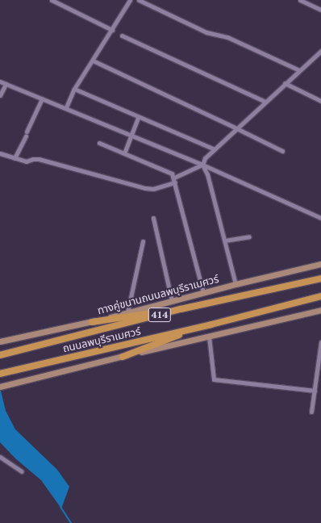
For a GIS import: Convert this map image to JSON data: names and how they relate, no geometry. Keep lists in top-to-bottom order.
{
  "streets": {
    "main road": ["ทางคู่ขนานถนนลพบุรีราเมศวร์", "414", "ถนนลพบุรีราเมศวร์"]
  }
}
